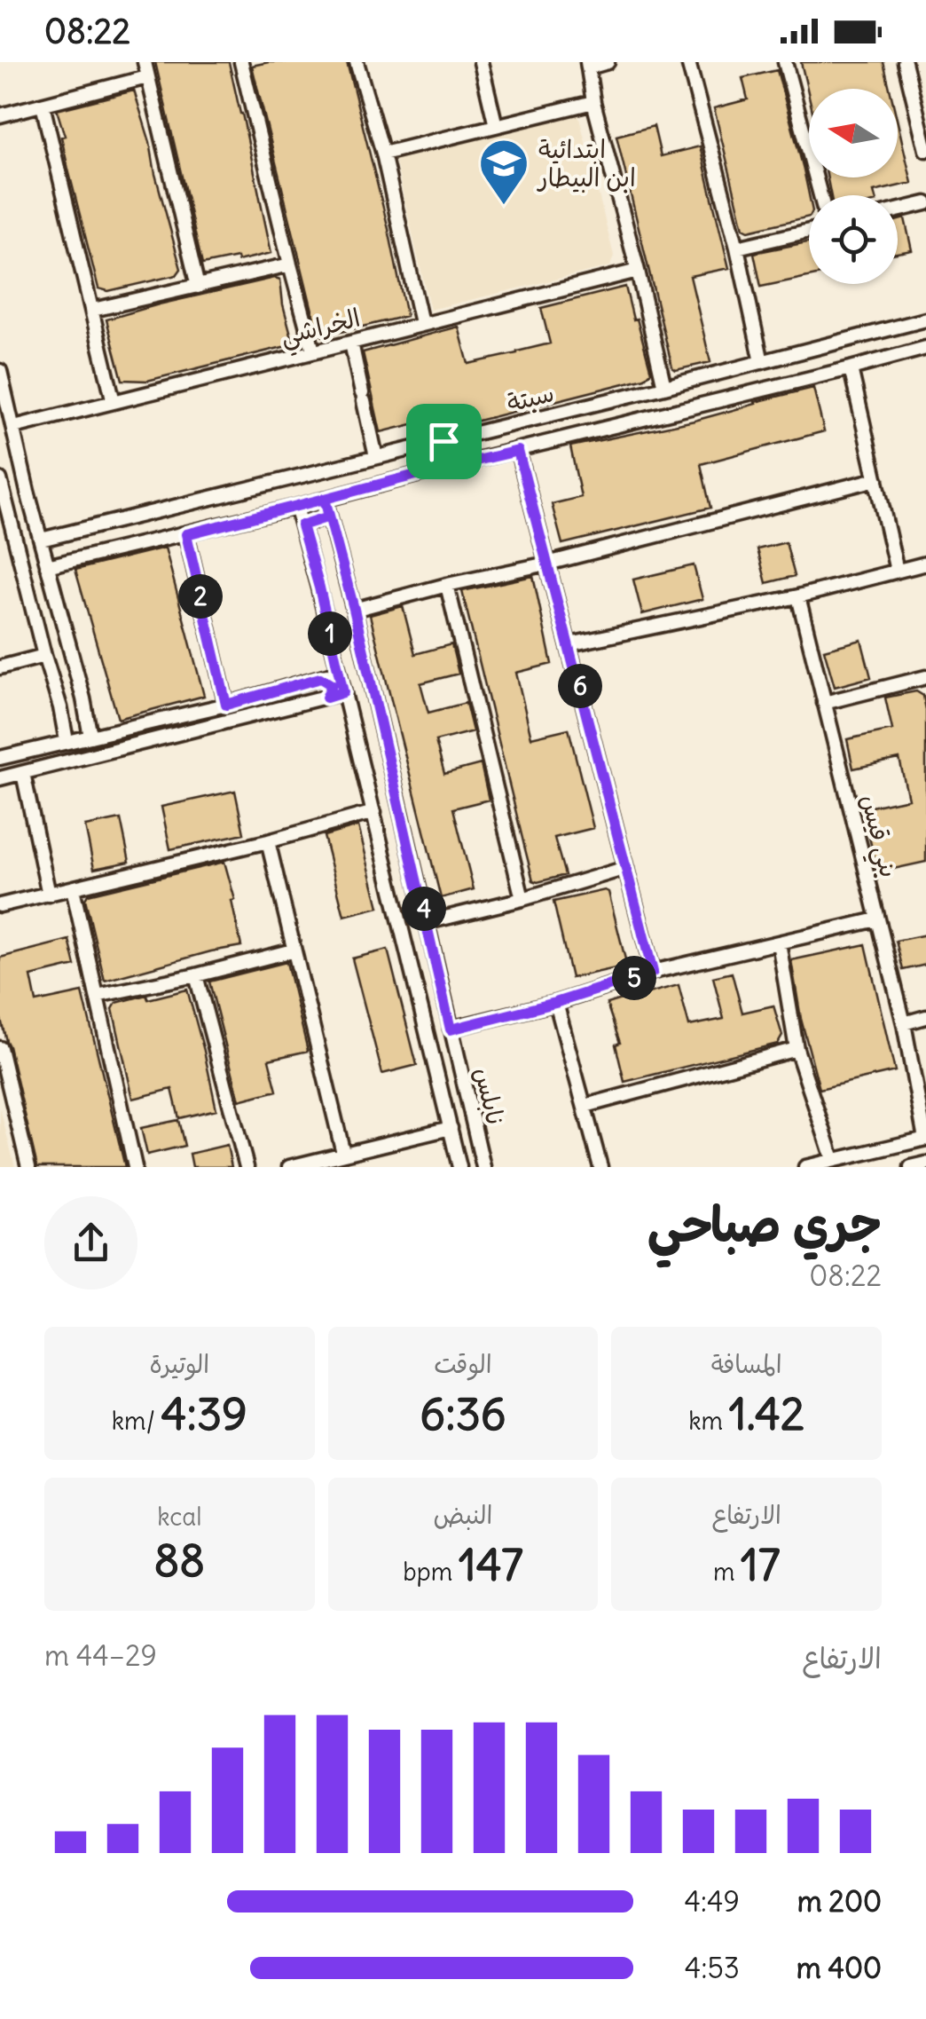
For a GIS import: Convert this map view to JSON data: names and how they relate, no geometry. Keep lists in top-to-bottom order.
{
  "streets": {
    "street": [
      "الخراشي",
      "سبتة",
      "بني قيس",
      "نابلس"
    ]
  },
  "crossings": [
    ["سبتة", "نابلس"]
  ],
  "places": {
    "school or university": ["ابتدائية ابن البيطار"]
  },
  "north": "left",
  "page": {
    "status": "08:22",
    "pins": [
      "2",
      "1",
      "6",
      "4",
      "5"
    ],
    "heading": ["جري صباحي", "08:22"],
    "stats": [
      ["المسافة", "1.42 km"],
      ["الوقت", "6:36"],
      ["الوتيرة", "4:39 /km"],
      ["الارتفاع", "17 m"],
      ["النبض", "147 bpm"],
      ["kcal", "88"]
    ],
    "chart": ["الارتفاع", "29–44 m"],
    "list": [
      {
        "name": "200 m",
        "note": "4:49"
      },
      {
        "name": "400 m",
        "note": "4:53"
      }
    ]
  }
}
